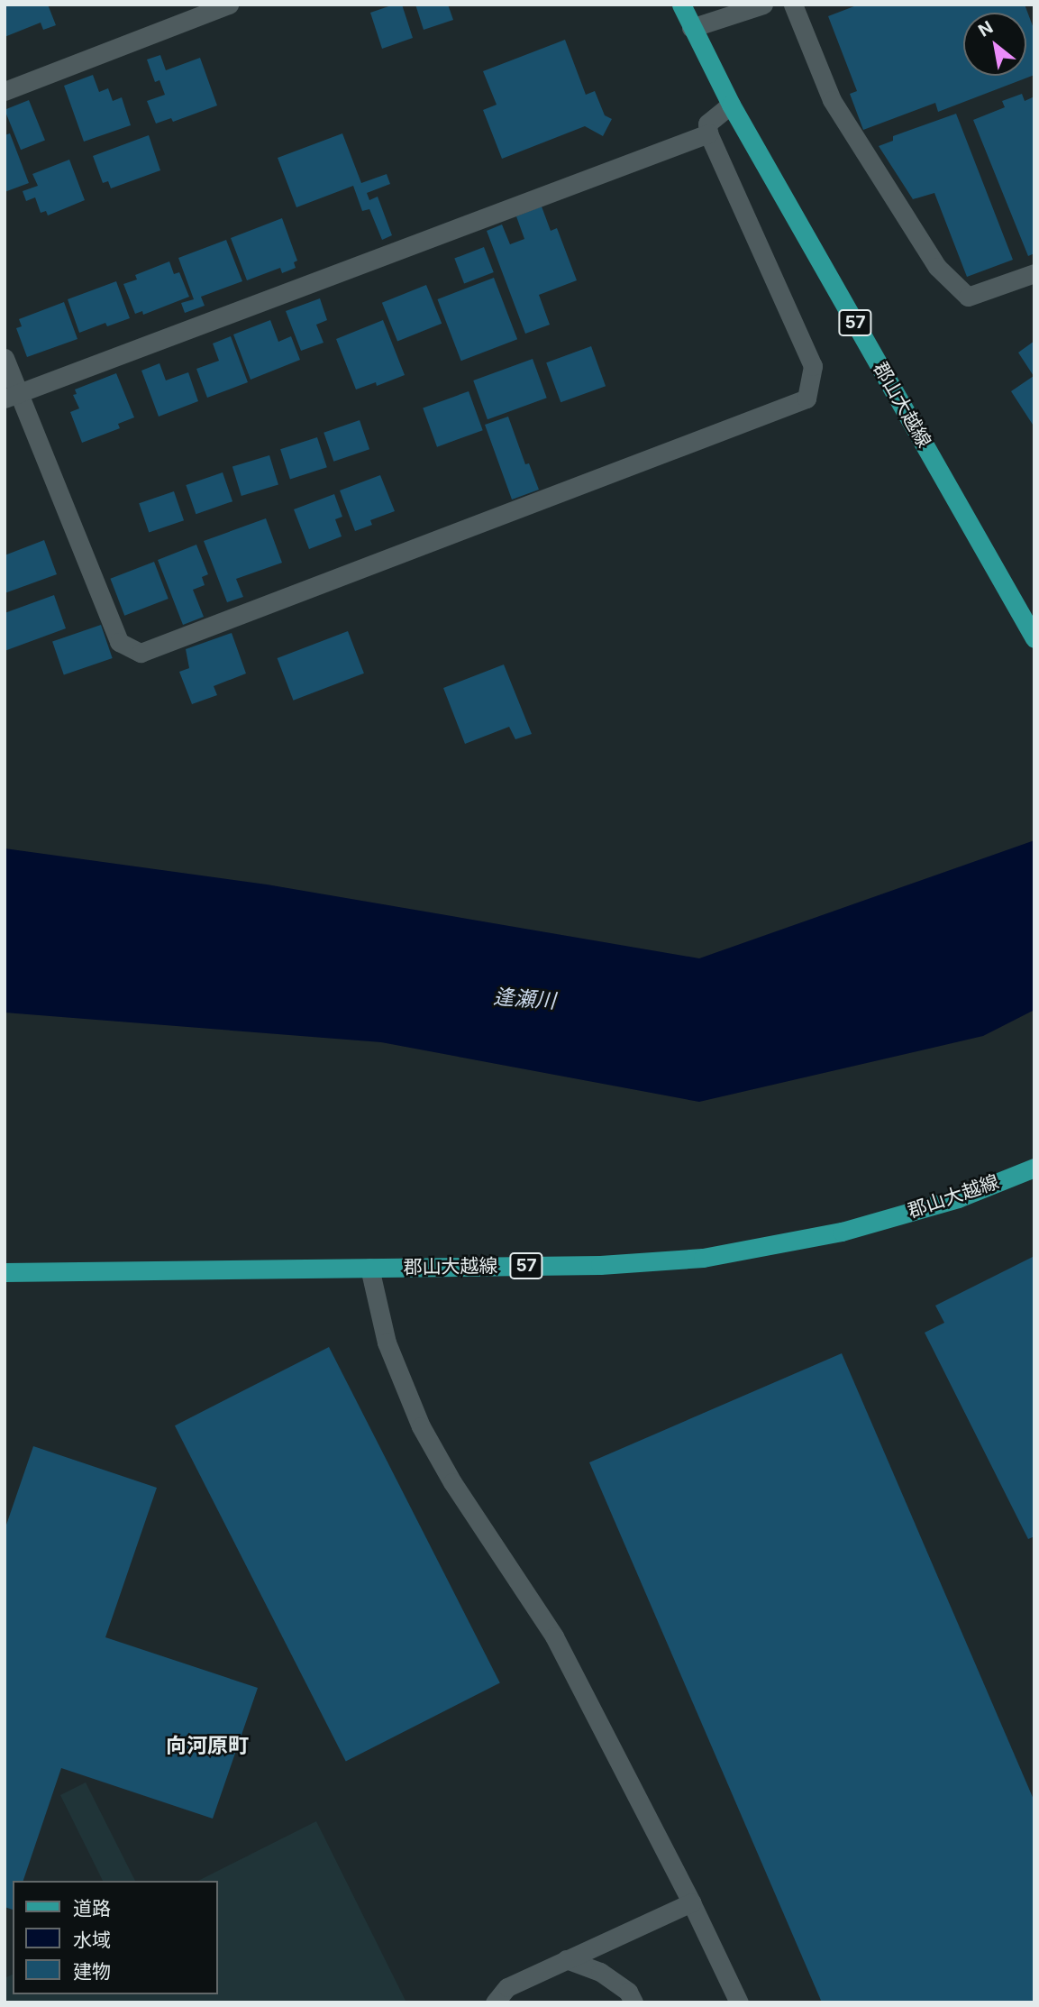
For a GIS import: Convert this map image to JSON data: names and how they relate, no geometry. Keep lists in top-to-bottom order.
{
  "streets": {
    "main road": ["57", "郡山大越線"]
  },
  "districts": ["向河原町"],
  "water": ["逢瀬川"],
  "legend": ["道路", "水域", "建物"],
  "north": "top left"
}
